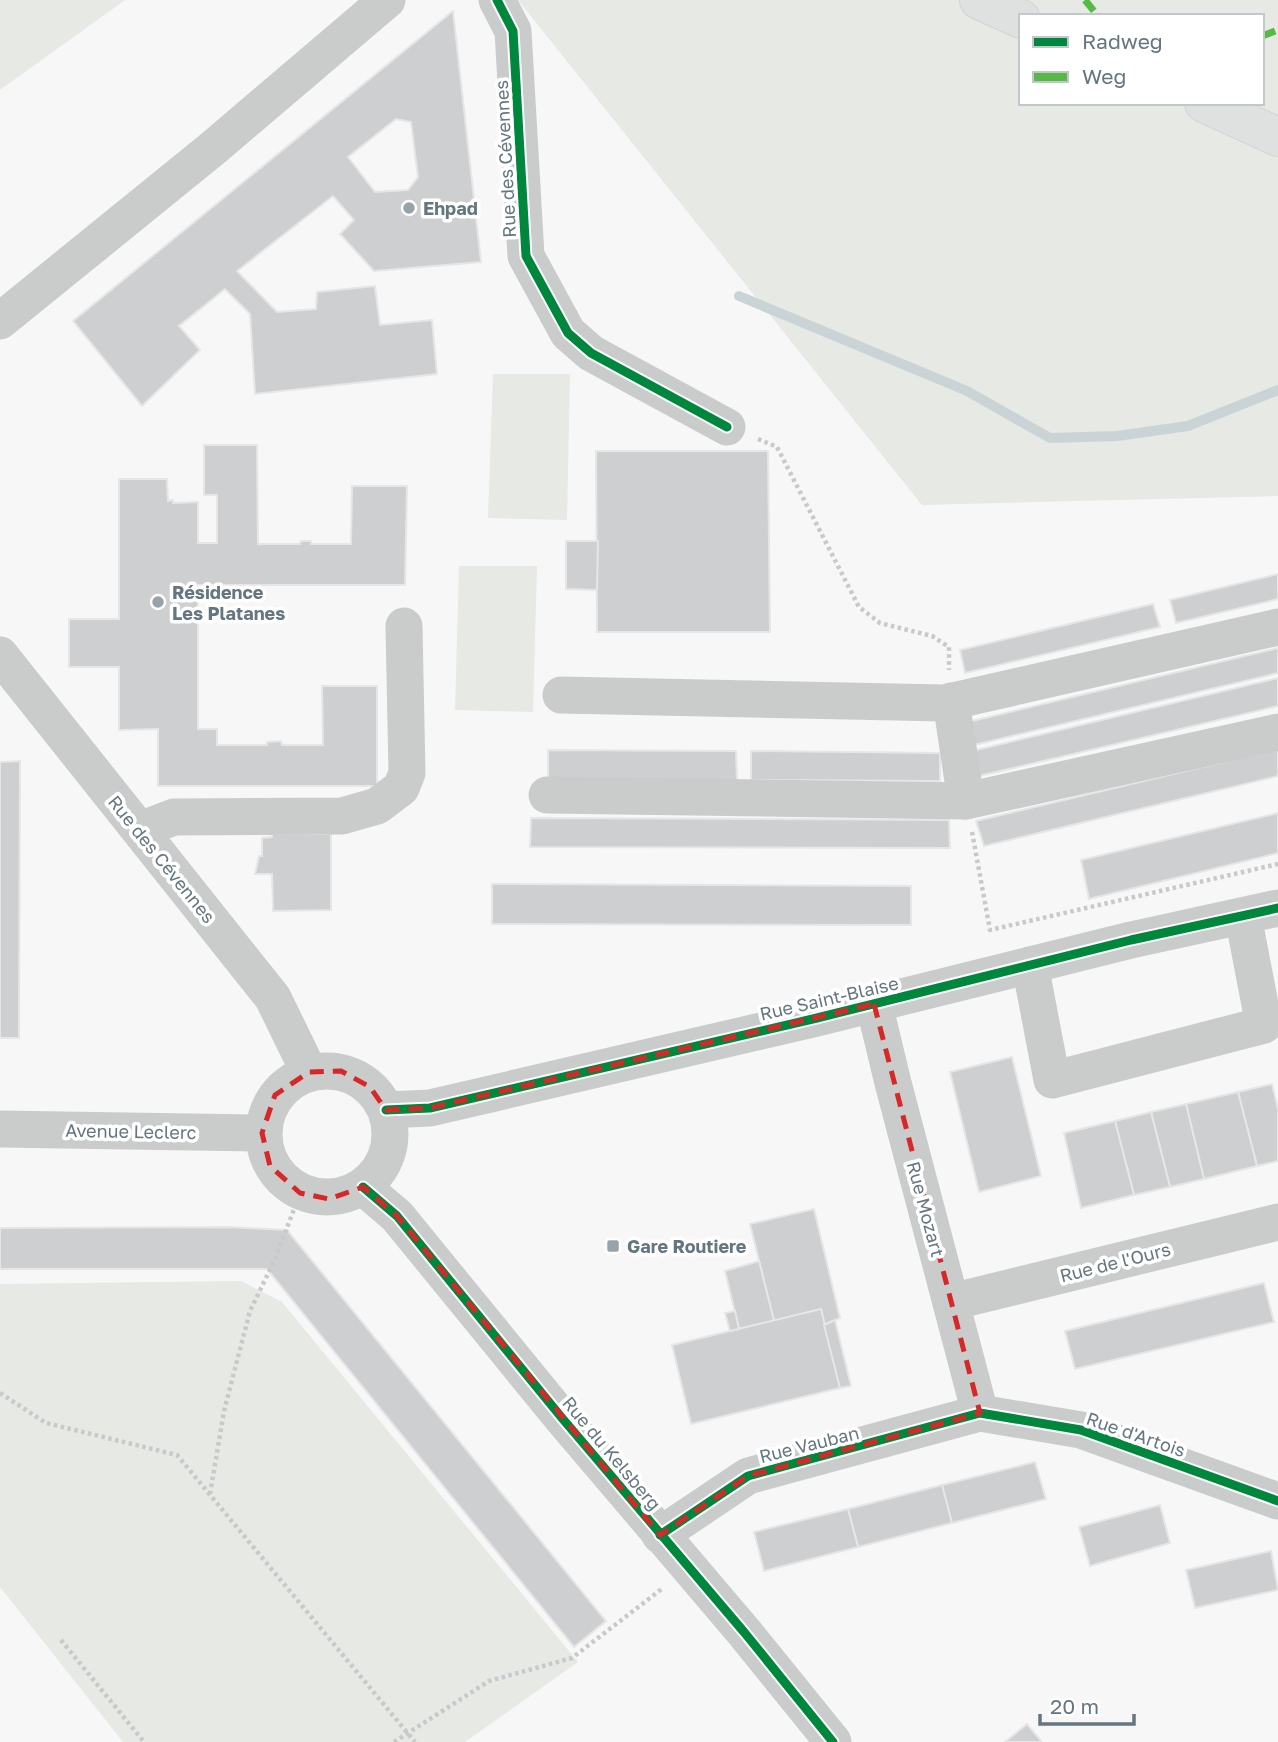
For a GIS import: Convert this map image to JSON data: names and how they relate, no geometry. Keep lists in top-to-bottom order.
{
  "streets": {
    "street": [
      "Rue des Cévennes",
      "Rue Saint-Blaise",
      "Avenue Leclerc",
      "Rue Mozart",
      "Rue de l'Ours",
      "Rue d'Artois",
      "Rue Vauban",
      "Rue du Kelsberg"
    ]
  },
  "crossings": [
    ["Rue des Cévennes", "Rue Saint-Blaise"],
    ["Rue des Cévennes", "Avenue Leclerc"],
    ["Rue des Cévennes", "Rue du Kelsberg"],
    ["Rue Saint-Blaise", "Avenue Leclerc"],
    ["Rue Saint-Blaise", "Rue Mozart"],
    ["Rue Saint-Blaise", "Rue du Kelsberg"],
    ["Avenue Leclerc", "Rue du Kelsberg"],
    ["Rue Mozart", "Rue de l'Ours"],
    ["Rue Mozart", "Rue d'Artois"],
    ["Rue Mozart", "Rue Vauban"],
    ["Rue d'Artois", "Rue Vauban"],
    ["Rue Vauban", "Rue du Kelsberg"]
  ],
  "places": {
    "other": ["Ehpad", "Résidence Les Platanes"],
    "transit": ["Gare Routiere"]
  },
  "legend": ["Radweg", "Weg"],
  "scale_bar": "20 m"
}
